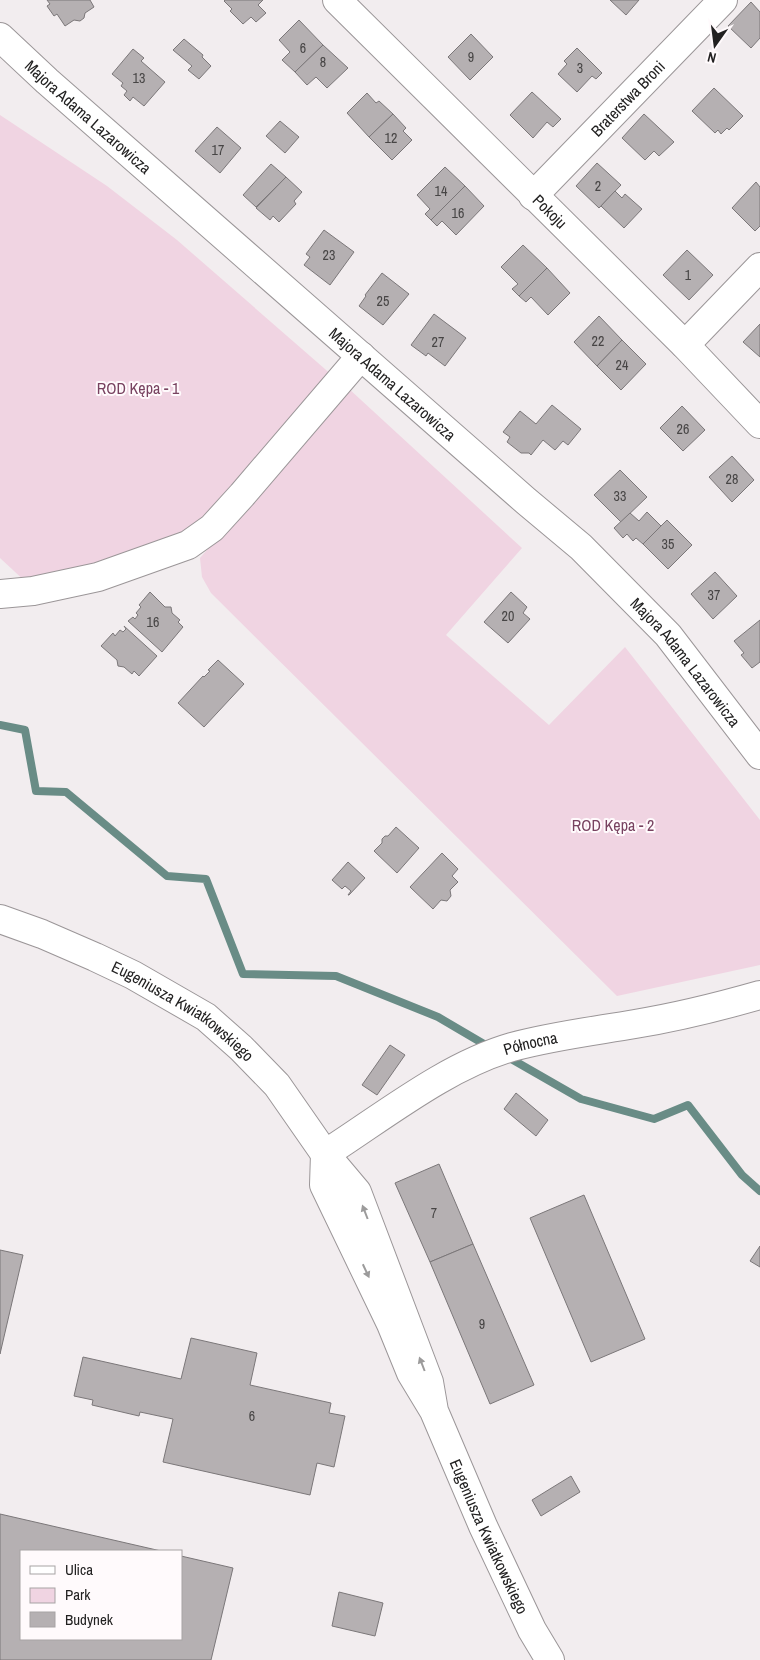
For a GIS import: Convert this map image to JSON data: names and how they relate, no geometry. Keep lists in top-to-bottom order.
{
  "streets": {
    "street": [
      "Braterstwa Broni",
      "Majora Adama Lazarowicza",
      "Pokoju",
      "Eugeniusza Kwiatkowskiego",
      "Północna"
    ]
  },
  "crossings": [
    ["Braterstwa Broni", "Pokoju"],
    ["Eugeniusza Kwiatkowskiego", "Północna"]
  ],
  "parks": ["ROD Kępa - 1", "ROD Kępa - 2"],
  "house_numbers": [
    "6",
    "9",
    "8",
    "3",
    "13",
    "12",
    "17",
    "2",
    "14",
    "16",
    "23",
    "1",
    "25",
    "22",
    "27",
    "24",
    "26",
    "28",
    "33",
    "35",
    "37",
    "20",
    "16",
    "7",
    "9",
    "6"
  ],
  "legend": ["Ulica", "Park", "Budynek"],
  "north": "bottom"
}
